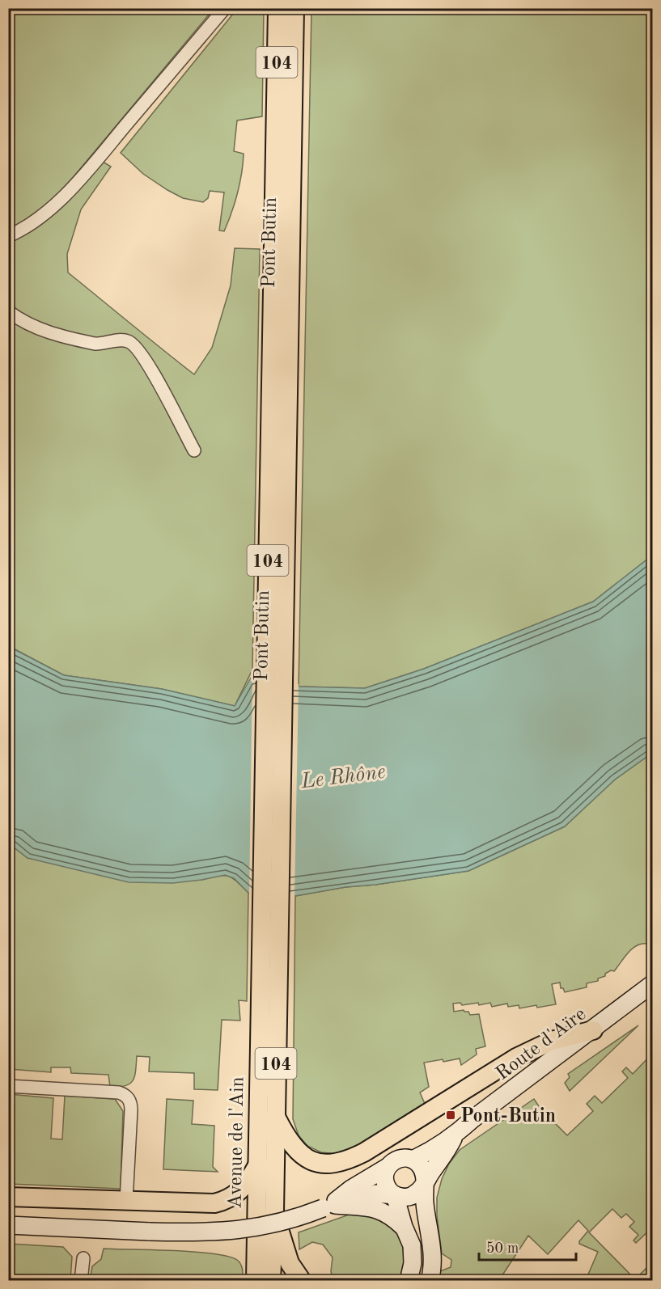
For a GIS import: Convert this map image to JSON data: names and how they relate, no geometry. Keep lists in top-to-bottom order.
{
  "streets": {
    "main road": [
      "104",
      "Pont Butin",
      "Route d'Aïre",
      "Avenue de l'Ain"
    ]
  },
  "crossings": [
    ["104", "Pont Butin"],
    ["Pont Butin", "Avenue de l'Ain"]
  ],
  "water": ["Le Rhône"],
  "places": {
    "transit": ["Pont-Butin"]
  },
  "scale_bar": "50 m"
}
